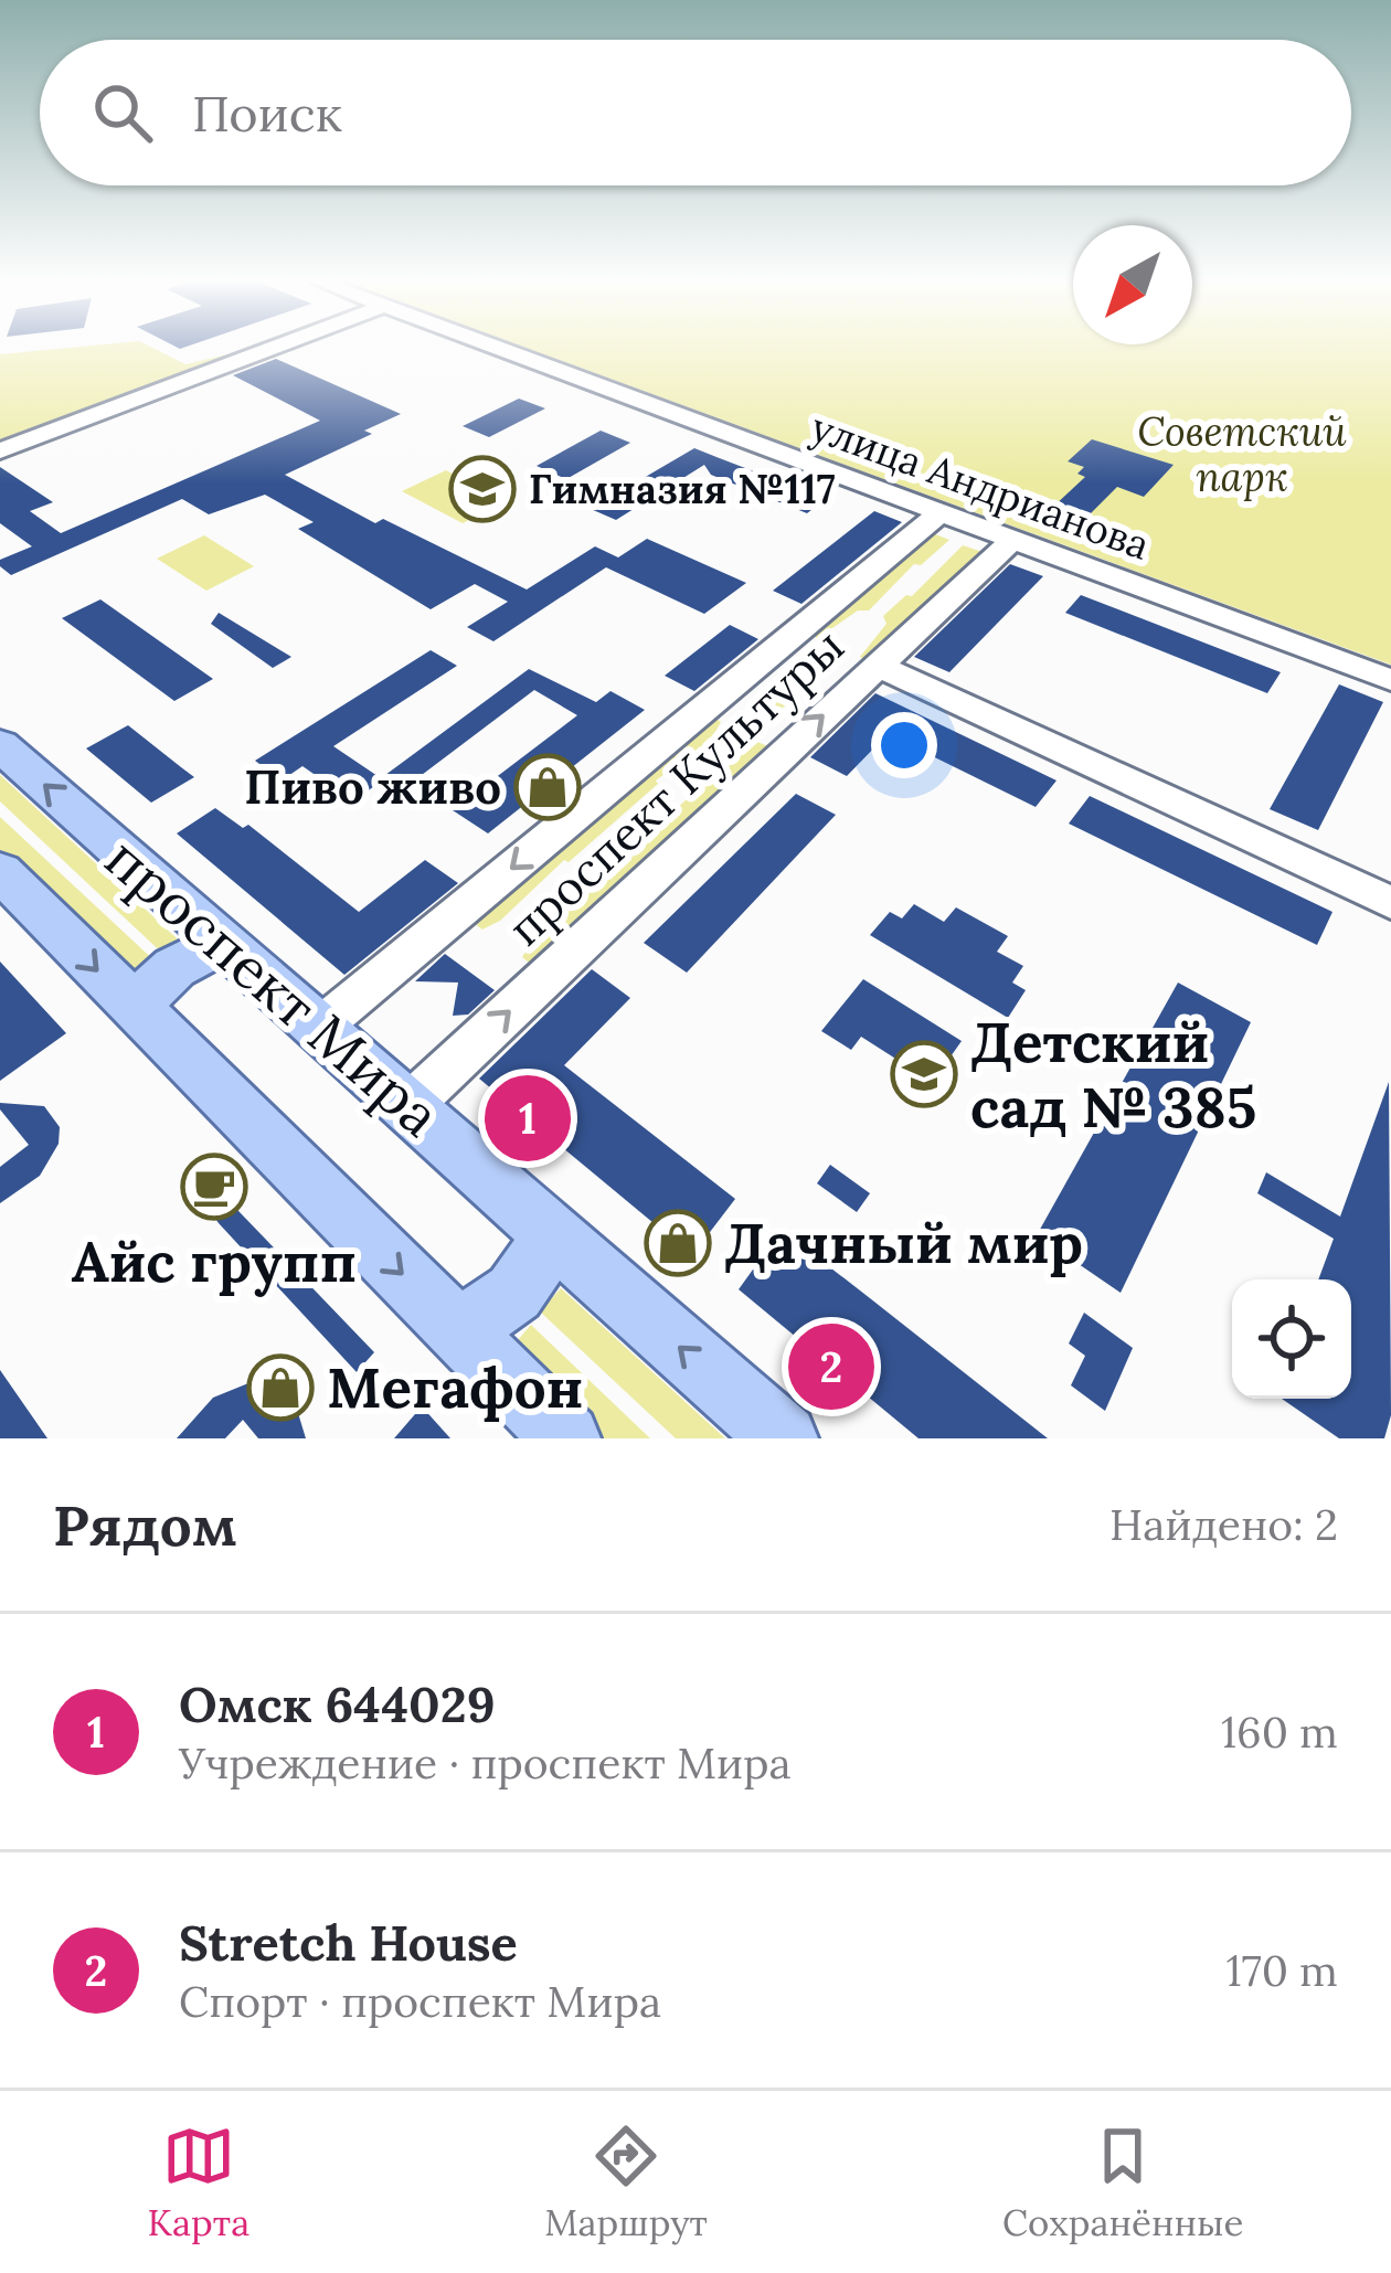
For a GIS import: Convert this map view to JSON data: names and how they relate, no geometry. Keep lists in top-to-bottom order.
{
  "streets": {
    "main road": ["проспект Мира"],
    "street": ["улица Андрианова", "проспект Культуры"]
  },
  "crossings": [
    ["улица Андрианова", "проспект Культуры"],
    ["проспект Культуры", "проспект Мира"]
  ],
  "parks": ["Советский парк"],
  "places": {
    "school or university": ["Гимназия №117", "Детский сад № 385"],
    "shop": ["Пиво живо", "Дачный мир", "Мегафон"],
    "cafe": ["Айс групп"]
  },
  "north": "bottom left",
  "page": {
    "search": "Поиск",
    "pins": ["1", "2"],
    "heading": ["Рядом", "Найдено: 2"],
    "list": [
      {
        "mark": "1",
        "name": "Омск 644029",
        "note": "Учреждение · проспект Мира",
        "value": "160 m"
      },
      {
        "mark": "2",
        "name": "Stretch House",
        "note": "Спорт · проспект Мира",
        "value": "170 m"
      }
    ],
    "nav": ["Карта", "Маршрут", "Сохранённые"]
  }
}
